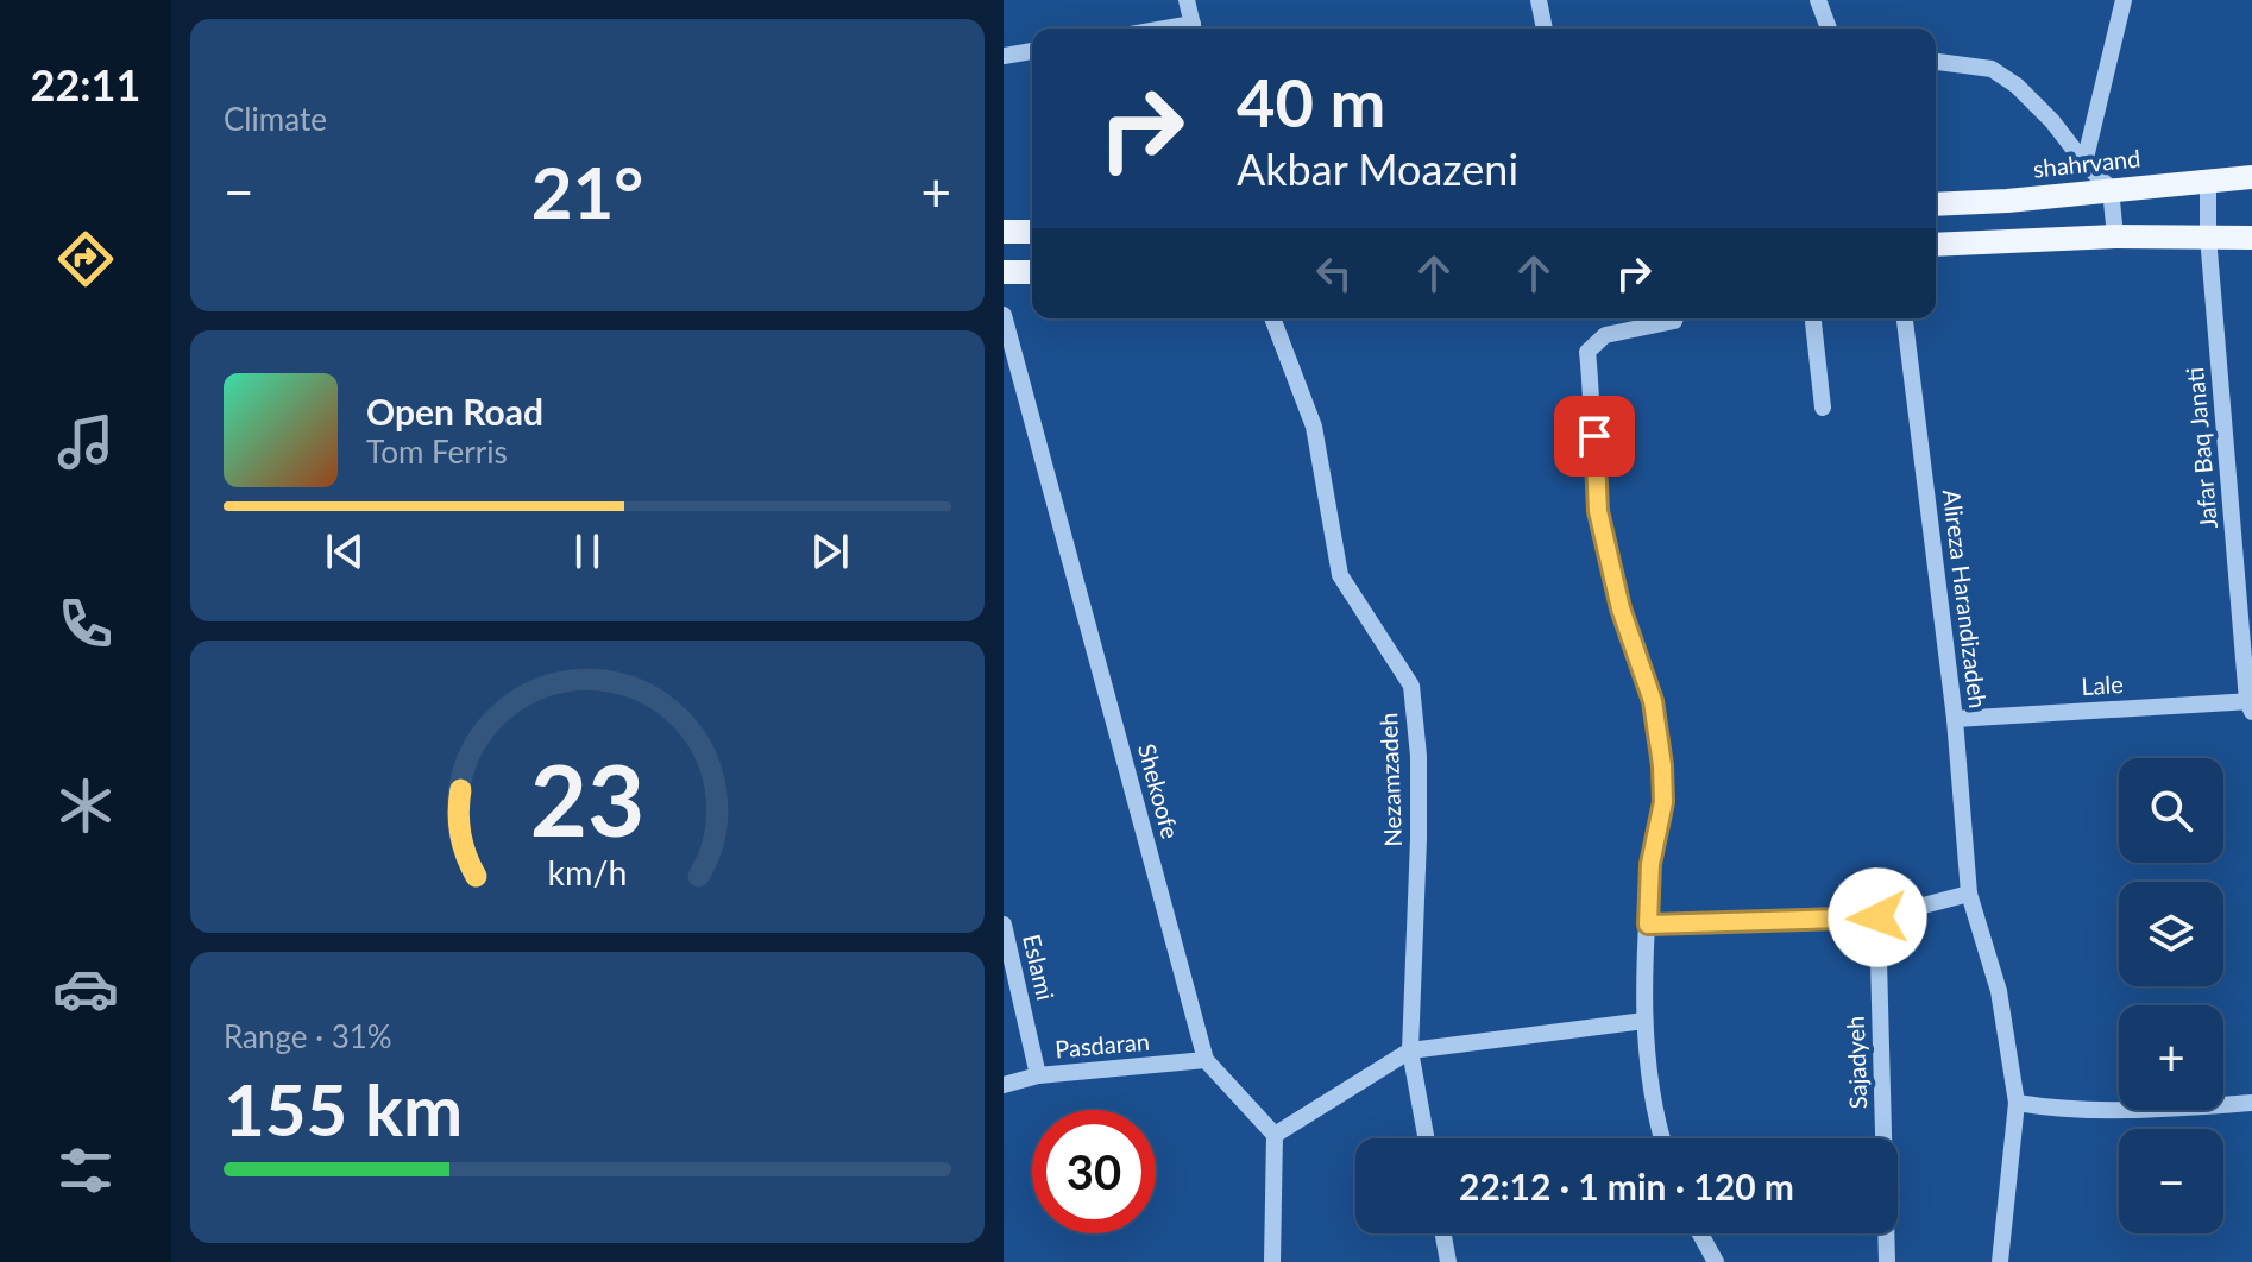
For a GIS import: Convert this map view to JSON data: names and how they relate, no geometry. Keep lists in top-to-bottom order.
{
  "streets": {
    "main road": ["shahrvand"],
    "street": [
      "Jafar Baq Janati",
      "Alireza Harandizadeh",
      "Lale",
      "Nezamzadeh",
      "Shekoofe",
      "Eslami",
      "Pasdaran",
      "Sajadyeh"
    ]
  },
  "crossings": [
    ["shahrvand", "Jafar Baq Janati"],
    ["Jafar Baq Janati", "Lale"],
    ["Alireza Harandizadeh", "Lale"],
    ["Shekoofe", "Pasdaran"],
    ["Eslami", "Pasdaran"]
  ],
  "page": {
    "tabs": "22:11",
    "tile": [
      "Climate",
      ["Range · 31%", "155 km"]
    ],
    "turn": ["40 m", "Akbar Moazeni"],
    "heat": ["−", "21°", "+"],
    "song": ["Open Road", "Tom Ferris"],
    "map_buttons": ["+", "−"],
    "limit": "30",
    "trip": "22:12 · 1 min · 120 m",
    "gauge": ["23", "km/h"]
  }
}
